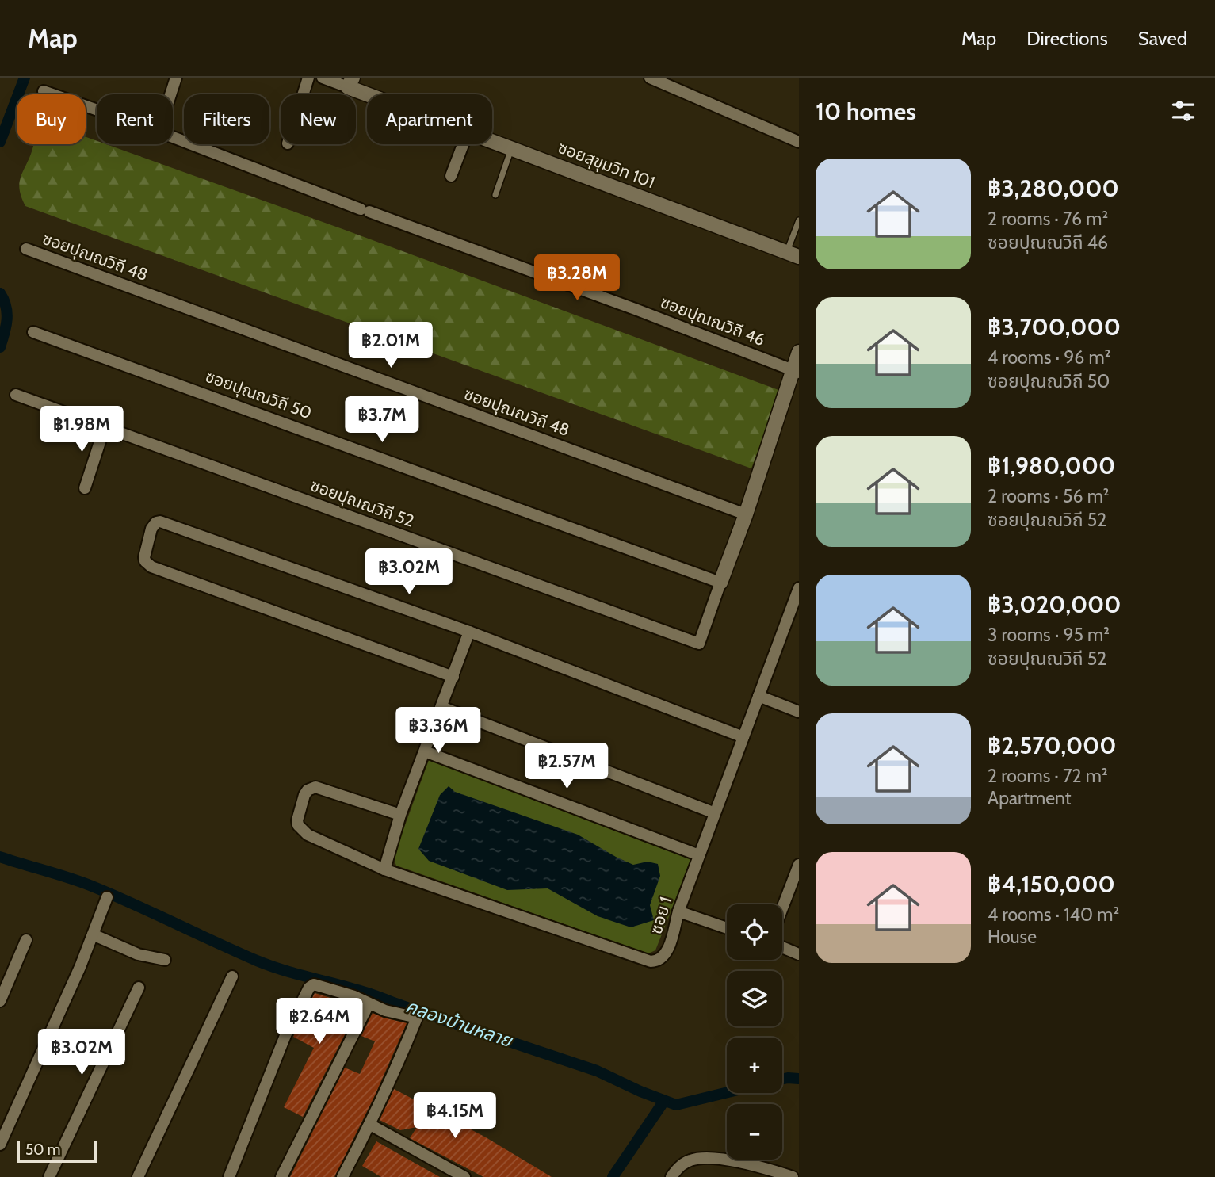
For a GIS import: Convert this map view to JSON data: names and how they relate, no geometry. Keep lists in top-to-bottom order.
{
  "streets": {
    "street": [
      "ซอยสุขุมวิท 101",
      "ซอยปุณณวิถี 48",
      "ซอยปุณณวิถี 46",
      "ซอยปุณณวิถี 50",
      "ซอยปุณณวิถี 52",
      "ซอย 1"
    ]
  },
  "crossings": [
    ["ซอยปุณณวิถี 50", "ซอยปุณณวิถี 52"]
  ],
  "water": ["คลองบ้านหลาย"],
  "scale_bar": "50 m",
  "page": {
    "header": "Map",
    "nav": ["Map", "Directions", "Saved"],
    "heading": "10 homes",
    "chip": [
      "Buy",
      "Rent",
      "Filters",
      "New",
      "Apartment"
    ],
    "list": [
      {
        "name": "฿3,280,000",
        "note": "2 rooms · 76 m² · ซอยปุณณวิถี 46"
      },
      {
        "name": "฿3,700,000",
        "note": "4 rooms · 96 m² · ซอยปุณณวิถี 50"
      },
      {
        "name": "฿1,980,000",
        "note": "2 rooms · 56 m² · ซอยปุณณวิถี 52"
      },
      {
        "name": "฿3,020,000",
        "note": "3 rooms · 95 m² · ซอยปุณณวิถี 52"
      },
      {
        "name": "฿2,570,000",
        "note": "2 rooms · 72 m² · Apartment"
      },
      {
        "name": "฿4,150,000",
        "note": "4 rooms · 140 m² · House"
      }
    ],
    "price": [
      "฿3.28M",
      "฿2.01M",
      "฿3.7M",
      "฿1.98M",
      "฿3.02M",
      "฿3.36M",
      "฿2.57M",
      "฿2.64M",
      "฿3.02M",
      "฿4.15M"
    ],
    "map_buttons": ["+", "−"],
    "scale": "50 m"
  }
}
